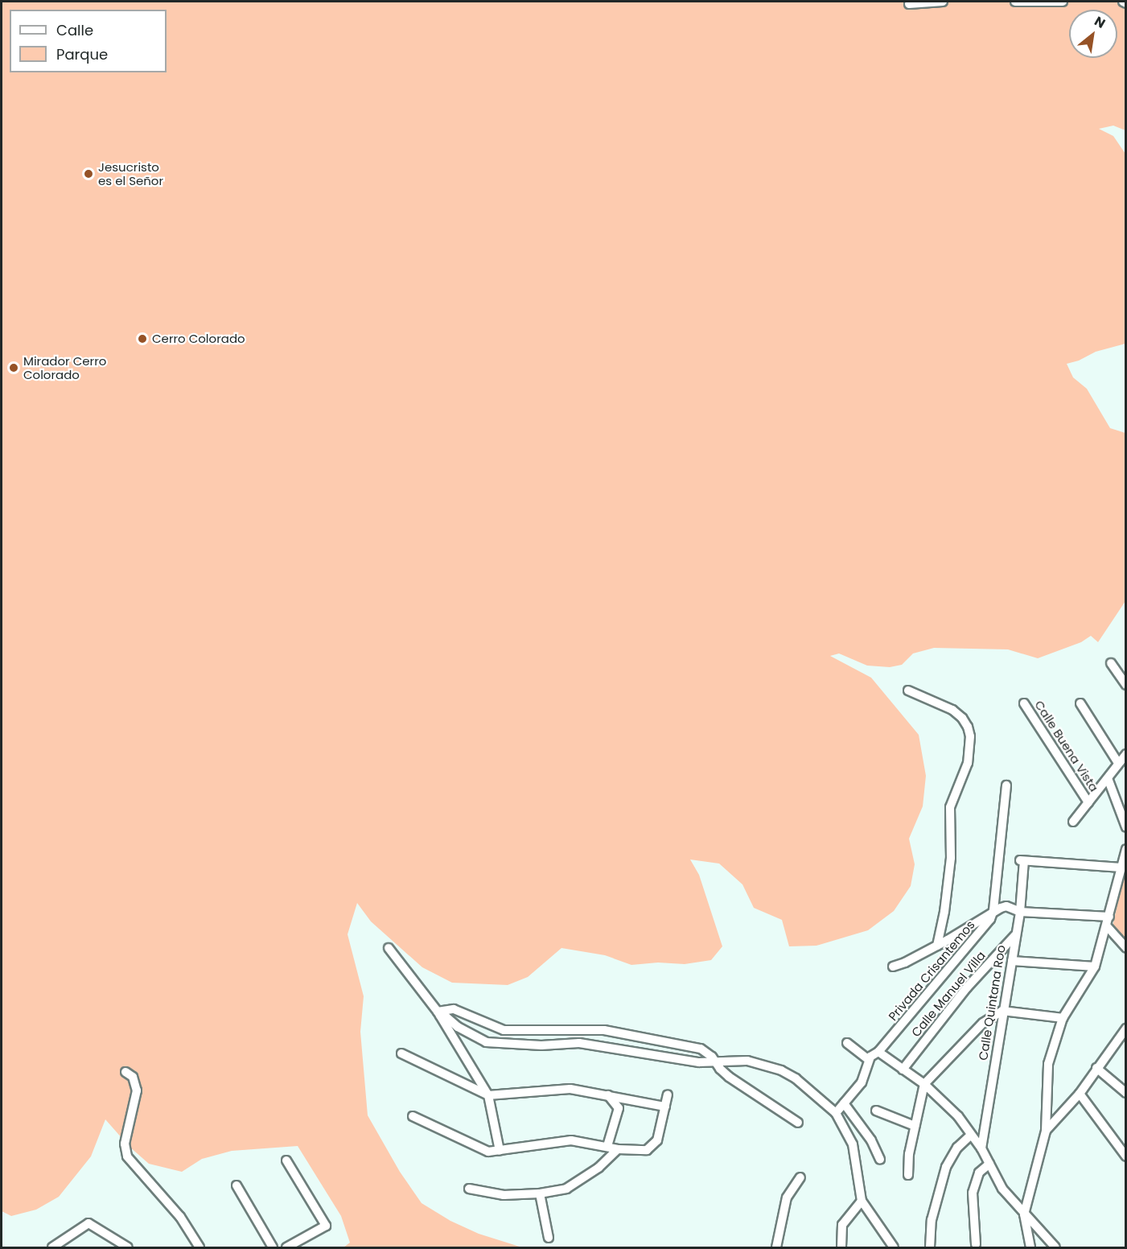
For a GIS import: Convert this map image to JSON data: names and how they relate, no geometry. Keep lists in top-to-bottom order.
{
  "streets": {
    "street": [
      "Calle Buena Vista",
      "Privada Crisantemos",
      "Calle Manuel Villa",
      "Calle Quintana Roo"
    ]
  },
  "crossings": [
    ["Calle Manuel Villa", "Calle Quintana Roo"]
  ],
  "places": ["Jesucristo es el Señor", "Cerro Colorado", "Mirador Cerro Colorado"],
  "legend": ["Calle", "Parque"],
  "north": "top right"
}
